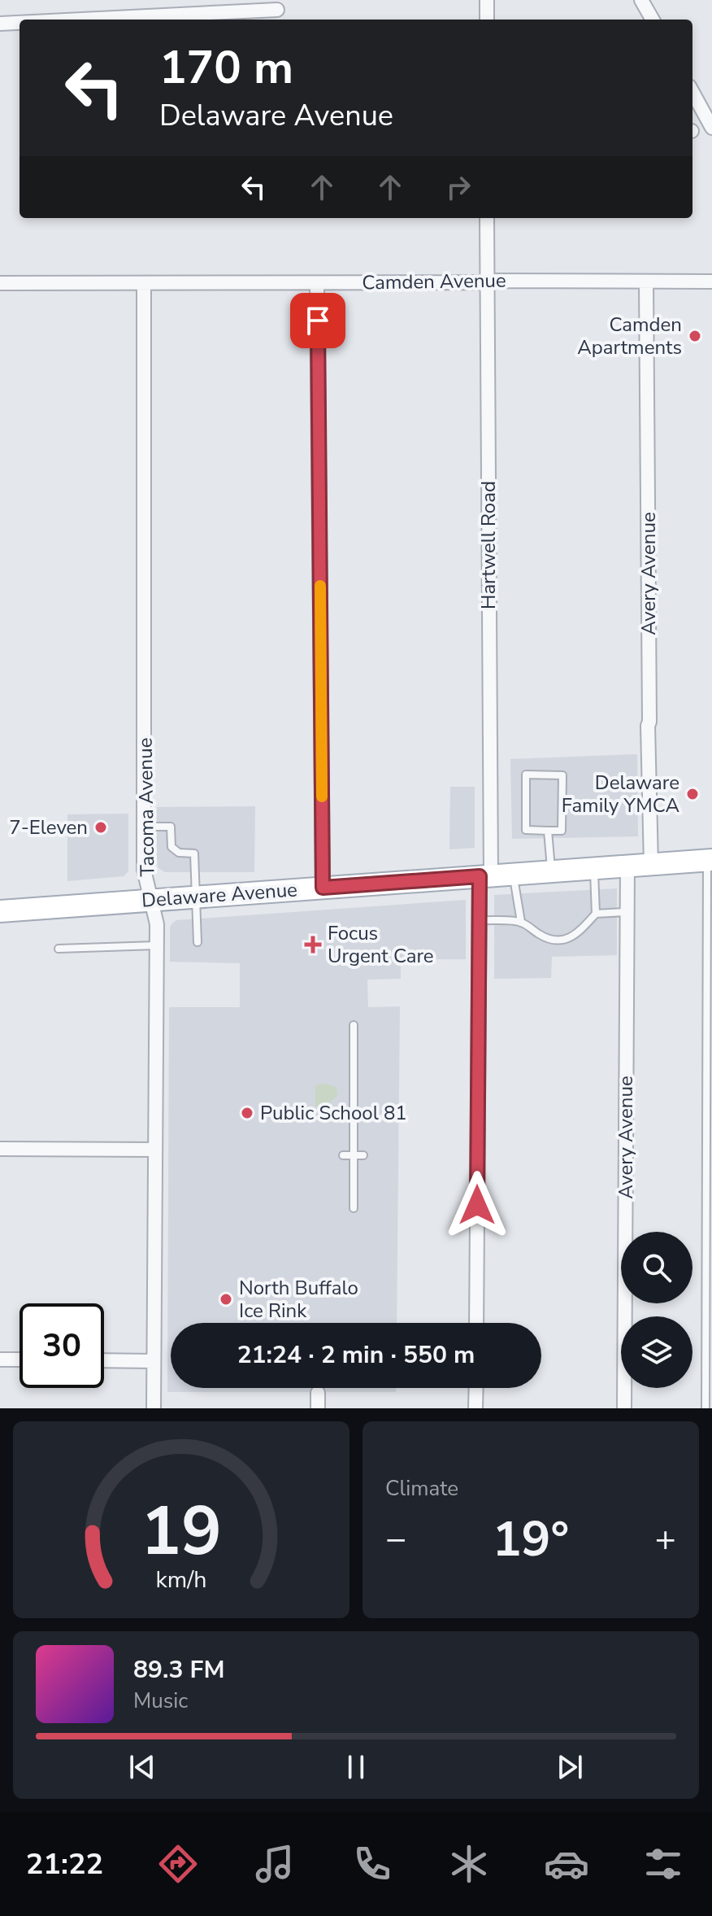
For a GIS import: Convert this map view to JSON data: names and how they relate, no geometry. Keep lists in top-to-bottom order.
{
  "streets": {
    "main road": ["Delaware Avenue"],
    "street": [
      "Camden Avenue",
      "Hartwell Road",
      "Avery Avenue",
      "Tacoma Avenue"
    ]
  },
  "crossings": [
    ["Camden Avenue", "Hartwell Road"],
    ["Camden Avenue", "Avery Avenue"],
    ["Camden Avenue", "Tacoma Avenue"],
    ["Hartwell Road", "Delaware Avenue"],
    ["Avery Avenue", "Delaware Avenue"],
    ["Tacoma Avenue", "Delaware Avenue"]
  ],
  "places": {
    "other": [
      "Camden Apartments",
      "Delaware Family YMCA",
      "7-Eleven",
      "Public School 81",
      "North Buffalo Ice Rink"
    ],
    "health": ["Focus Urgent Care"]
  },
  "page": {
    "turn": ["170 m", "Delaware Avenue"],
    "limit": "30",
    "trip": "21:24 · 2 min · 550 m",
    "tile": "Climate",
    "heat": ["−", "19°", "+"],
    "song": ["89.3 FM", "Music"],
    "tabs": "21:22",
    "gauge": ["19", "km/h"]
  }
}
